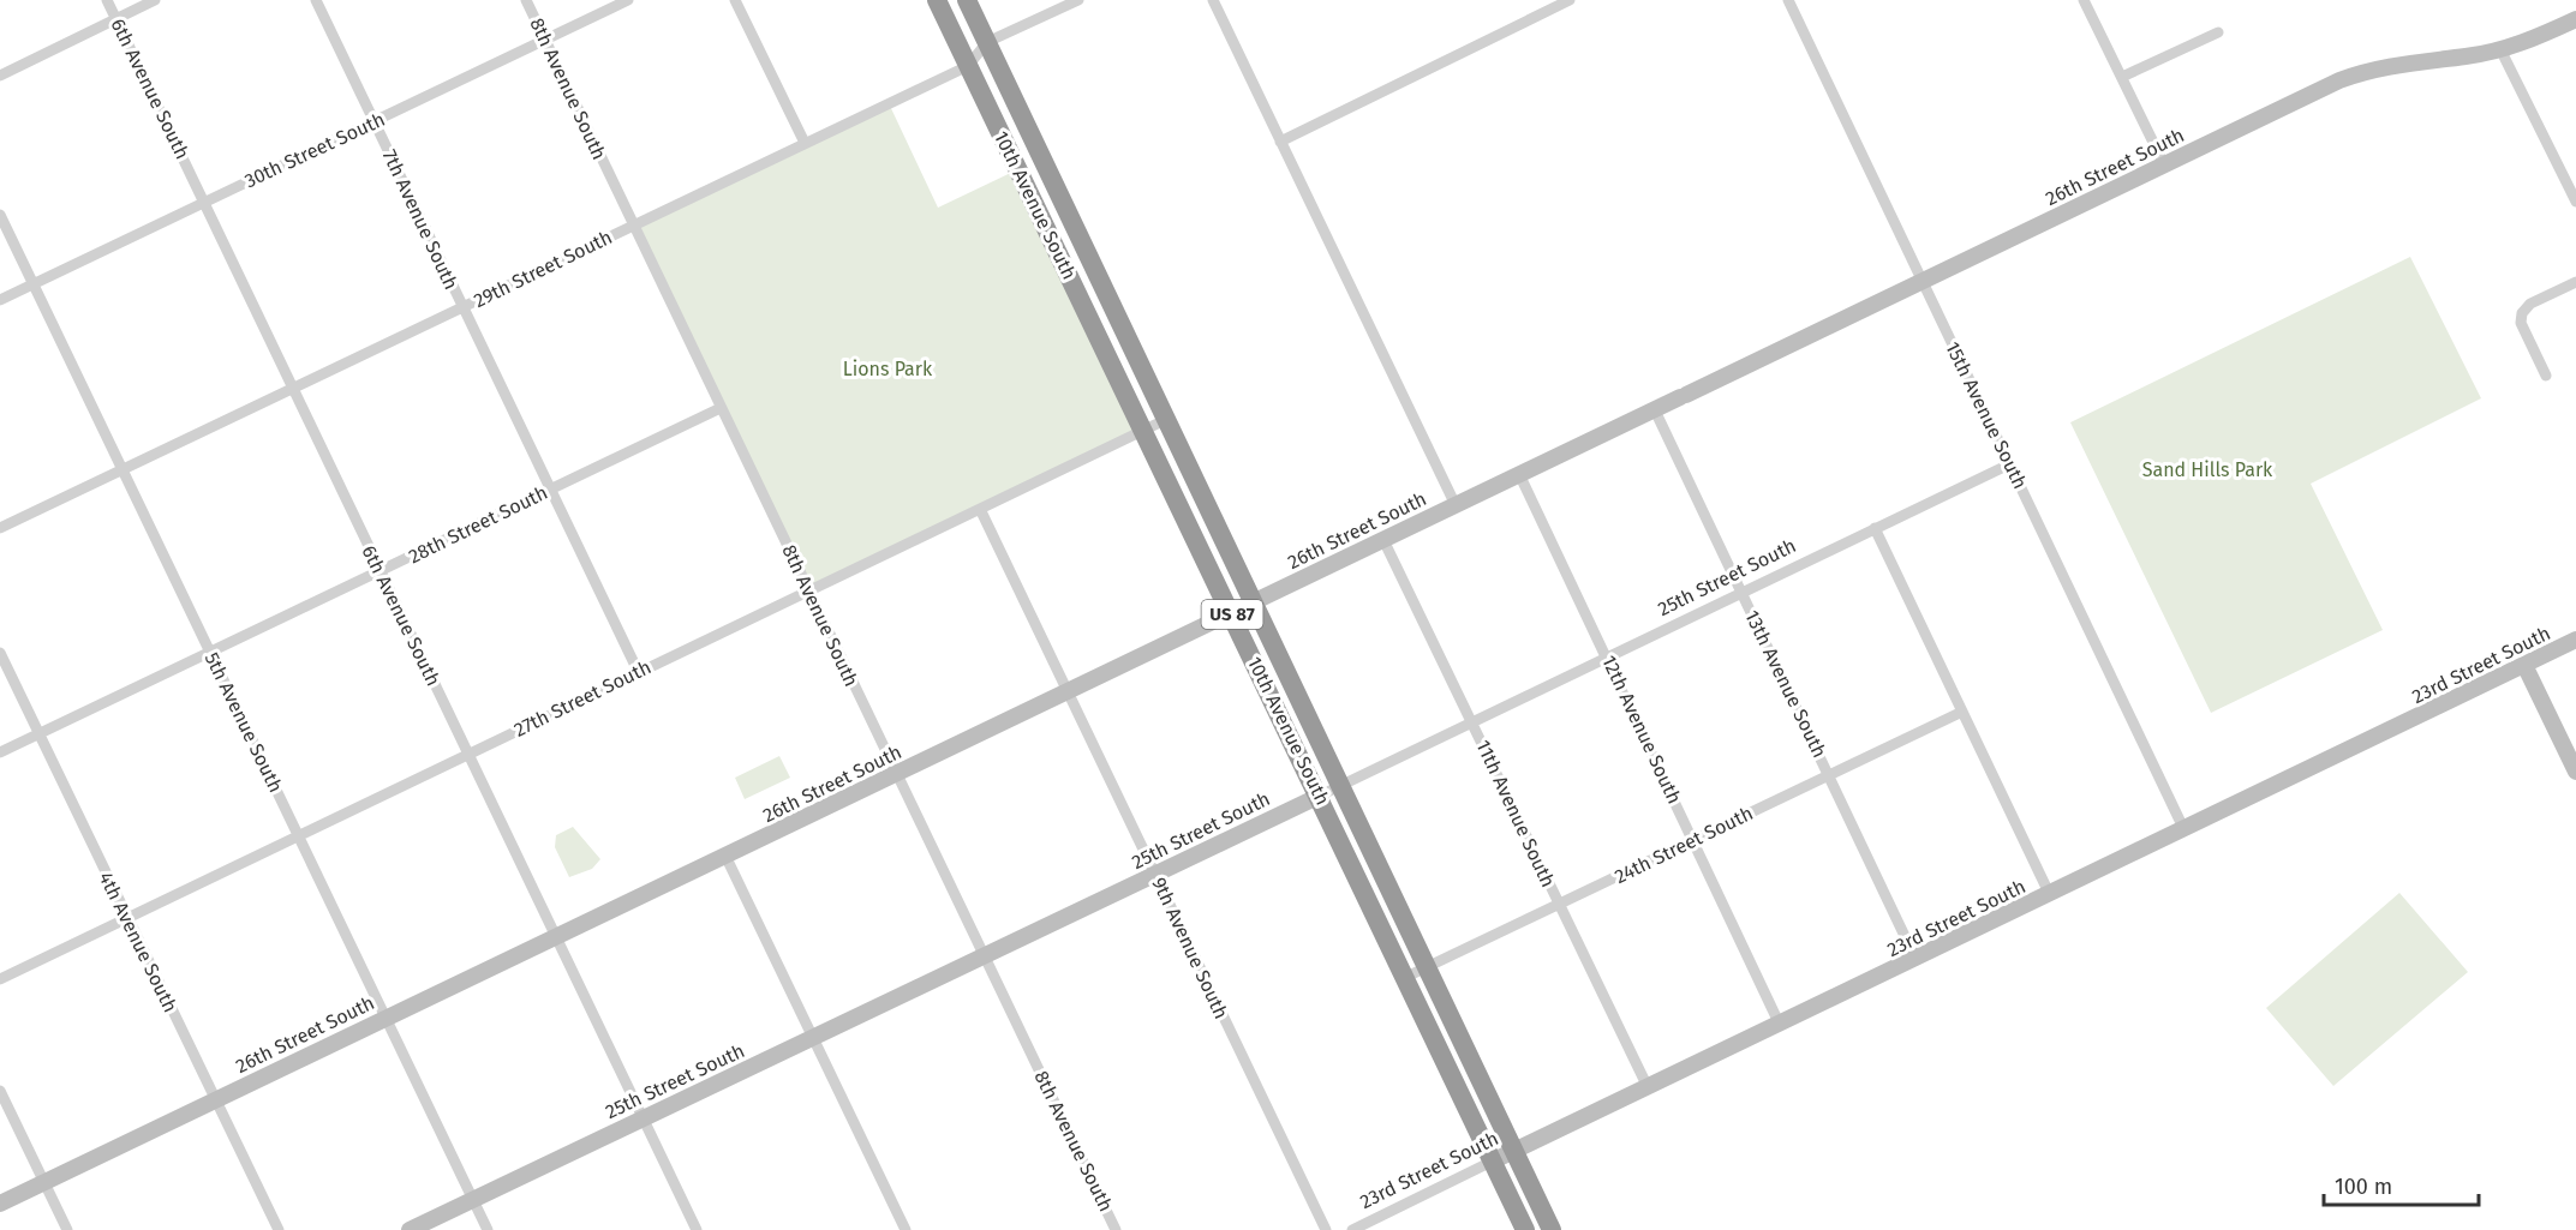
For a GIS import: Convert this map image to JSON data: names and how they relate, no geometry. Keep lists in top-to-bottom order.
{
  "streets": {
    "highway": ["10th Avenue South", "US 87"],
    "street": [
      "6th Avenue South",
      "8th Avenue South",
      "30th Street South",
      "26th Street South",
      "7th Avenue South",
      "29th Street South",
      "15th Avenue South",
      "28th Street South",
      "25th Street South",
      "23rd Street South",
      "13th Avenue South",
      "27th Street South",
      "5th Avenue South",
      "12th Avenue South",
      "11th Avenue South",
      "24th Street South",
      "4th Avenue South",
      "9th Avenue South"
    ]
  },
  "crossings": [
    ["6th Avenue South", "30th Street South"],
    ["6th Avenue South", "26th Street South"],
    ["6th Avenue South", "29th Street South"],
    ["6th Avenue South", "28th Street South"],
    ["6th Avenue South", "25th Street South"],
    ["6th Avenue South", "27th Street South"],
    ["8th Avenue South", "30th Street South"],
    ["8th Avenue South", "26th Street South"],
    ["8th Avenue South", "29th Street South"],
    ["8th Avenue South", "28th Street South"],
    ["8th Avenue South", "25th Street South"],
    ["8th Avenue South", "27th Street South"],
    ["30th Street South", "7th Avenue South"],
    ["30th Street South", "5th Avenue South"],
    ["26th Street South", "10th Avenue South"],
    ["26th Street South", "15th Avenue South"],
    ["26th Street South", "13th Avenue South"],
    ["26th Street South", "5th Avenue South"],
    ["26th Street South", "12th Avenue South"],
    ["26th Street South", "11th Avenue South"],
    ["26th Street South", "4th Avenue South"],
    ["26th Street South", "9th Avenue South"],
    ["10th Avenue South", "29th Street South"],
    ["10th Avenue South", "25th Street South"],
    ["10th Avenue South", "23rd Street South"],
    ["10th Avenue South", "27th Street South"],
    ["10th Avenue South", "24th Street South"],
    ["7th Avenue South", "29th Street South"],
    ["7th Avenue South", "28th Street South"],
    ["7th Avenue South", "27th Street South"],
    ["29th Street South", "5th Avenue South"],
    ["15th Avenue South", "25th Street South"],
    ["15th Avenue South", "23rd Street South"],
    ["28th Street South", "5th Avenue South"],
    ["28th Street South", "4th Avenue South"],
    ["25th Street South", "13th Avenue South"],
    ["25th Street South", "5th Avenue South"],
    ["25th Street South", "12th Avenue South"],
    ["25th Street South", "11th Avenue South"],
    ["25th Street South", "9th Avenue South"],
    ["23rd Street South", "13th Avenue South"],
    ["23rd Street South", "12th Avenue South"],
    ["23rd Street South", "11th Avenue South"],
    ["13th Avenue South", "24th Street South"],
    ["27th Street South", "5th Avenue South"],
    ["27th Street South", "4th Avenue South"],
    ["27th Street South", "9th Avenue South"],
    ["12th Avenue South", "24th Street South"],
    ["11th Avenue South", "24th Street South"]
  ],
  "parks": ["Lions Park", "Sand Hills Park"],
  "scale_bar": "100 m"
}
